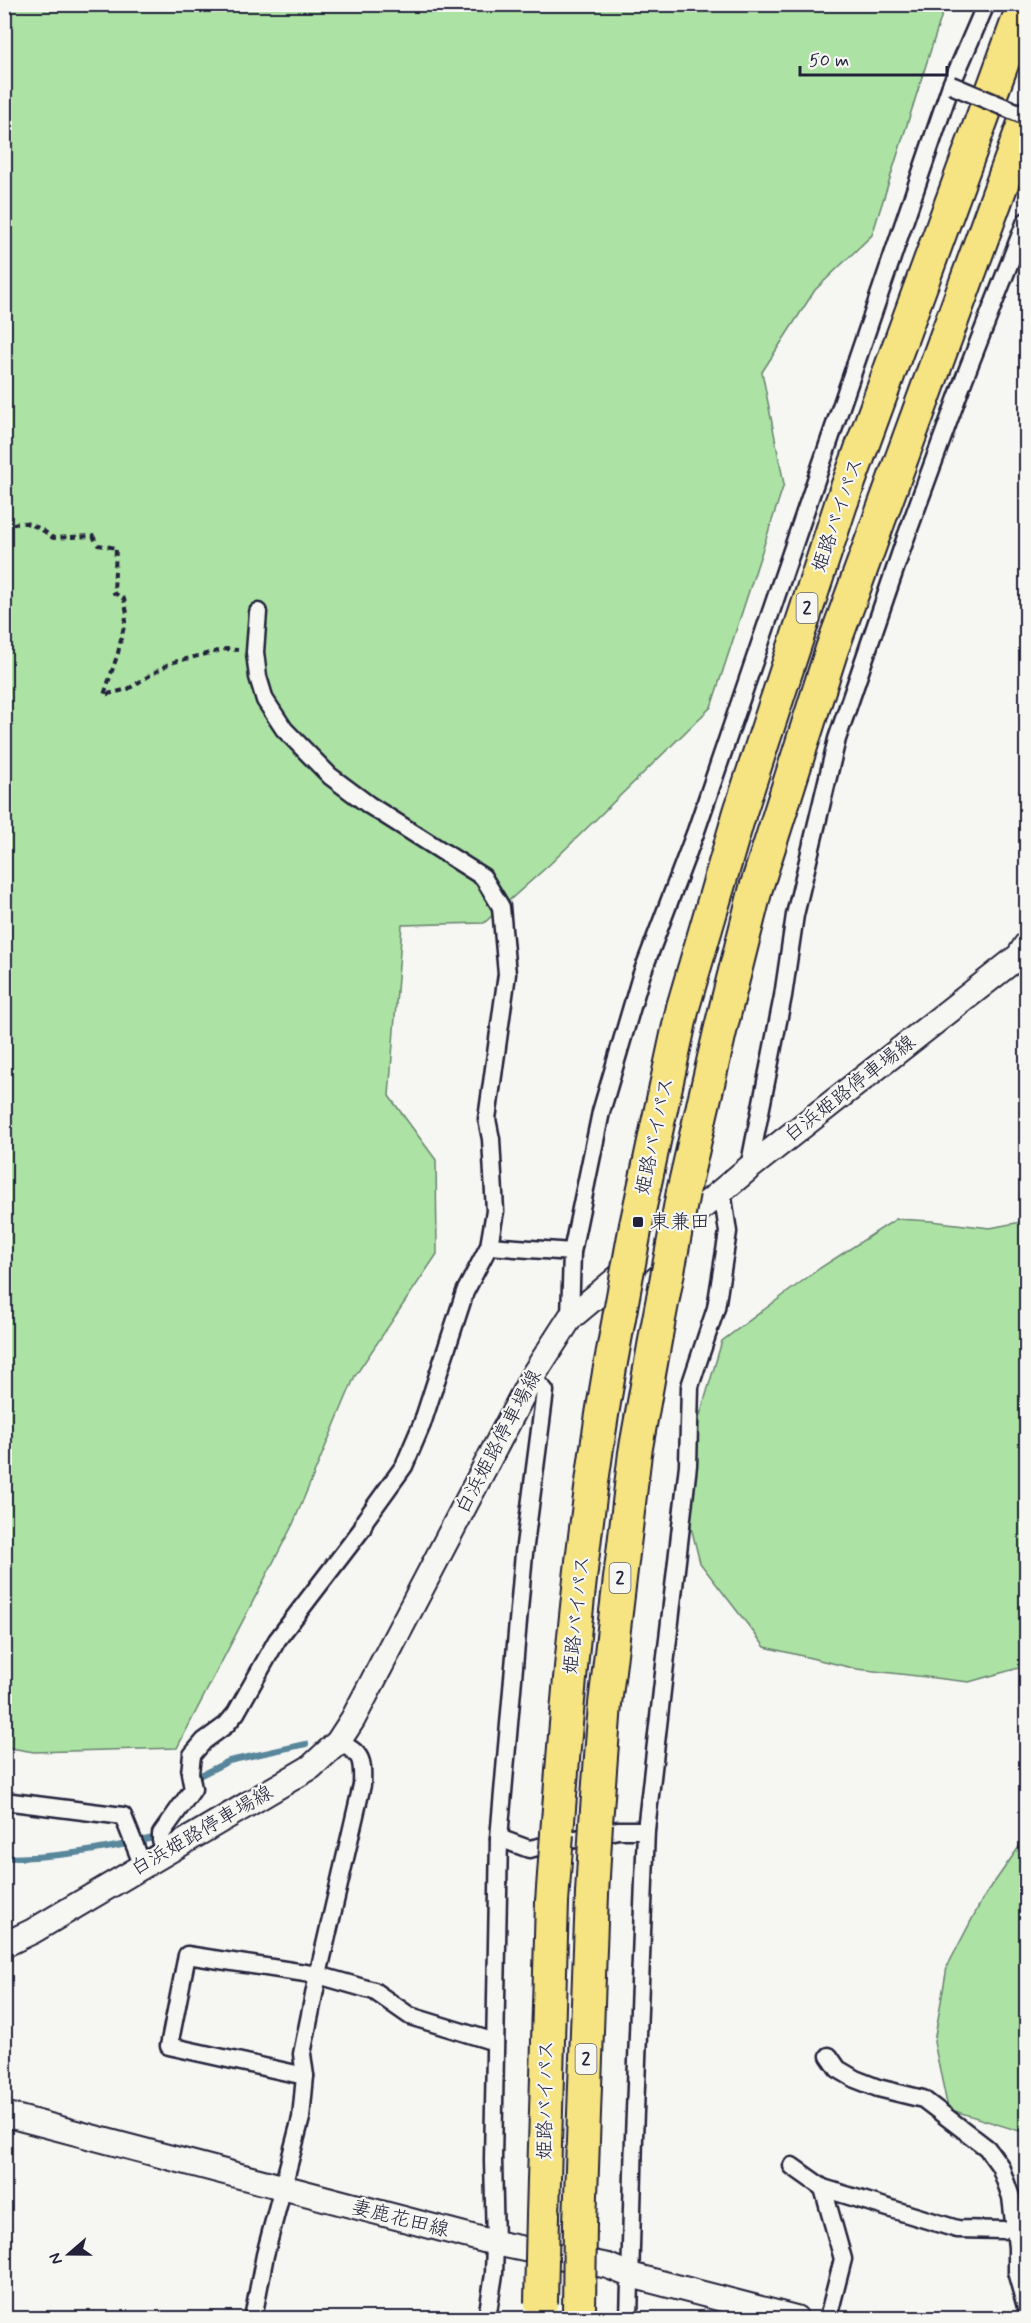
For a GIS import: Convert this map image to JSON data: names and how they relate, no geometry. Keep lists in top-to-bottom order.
{
  "streets": {
    "highway": ["姫路バイパス", "2"],
    "main road": ["白浜姫路停車場線", "妻鹿花田線"]
  },
  "places": {
    "transit": ["東兼田"]
  },
  "scale_bar": "50 m",
  "north": "left"
}
